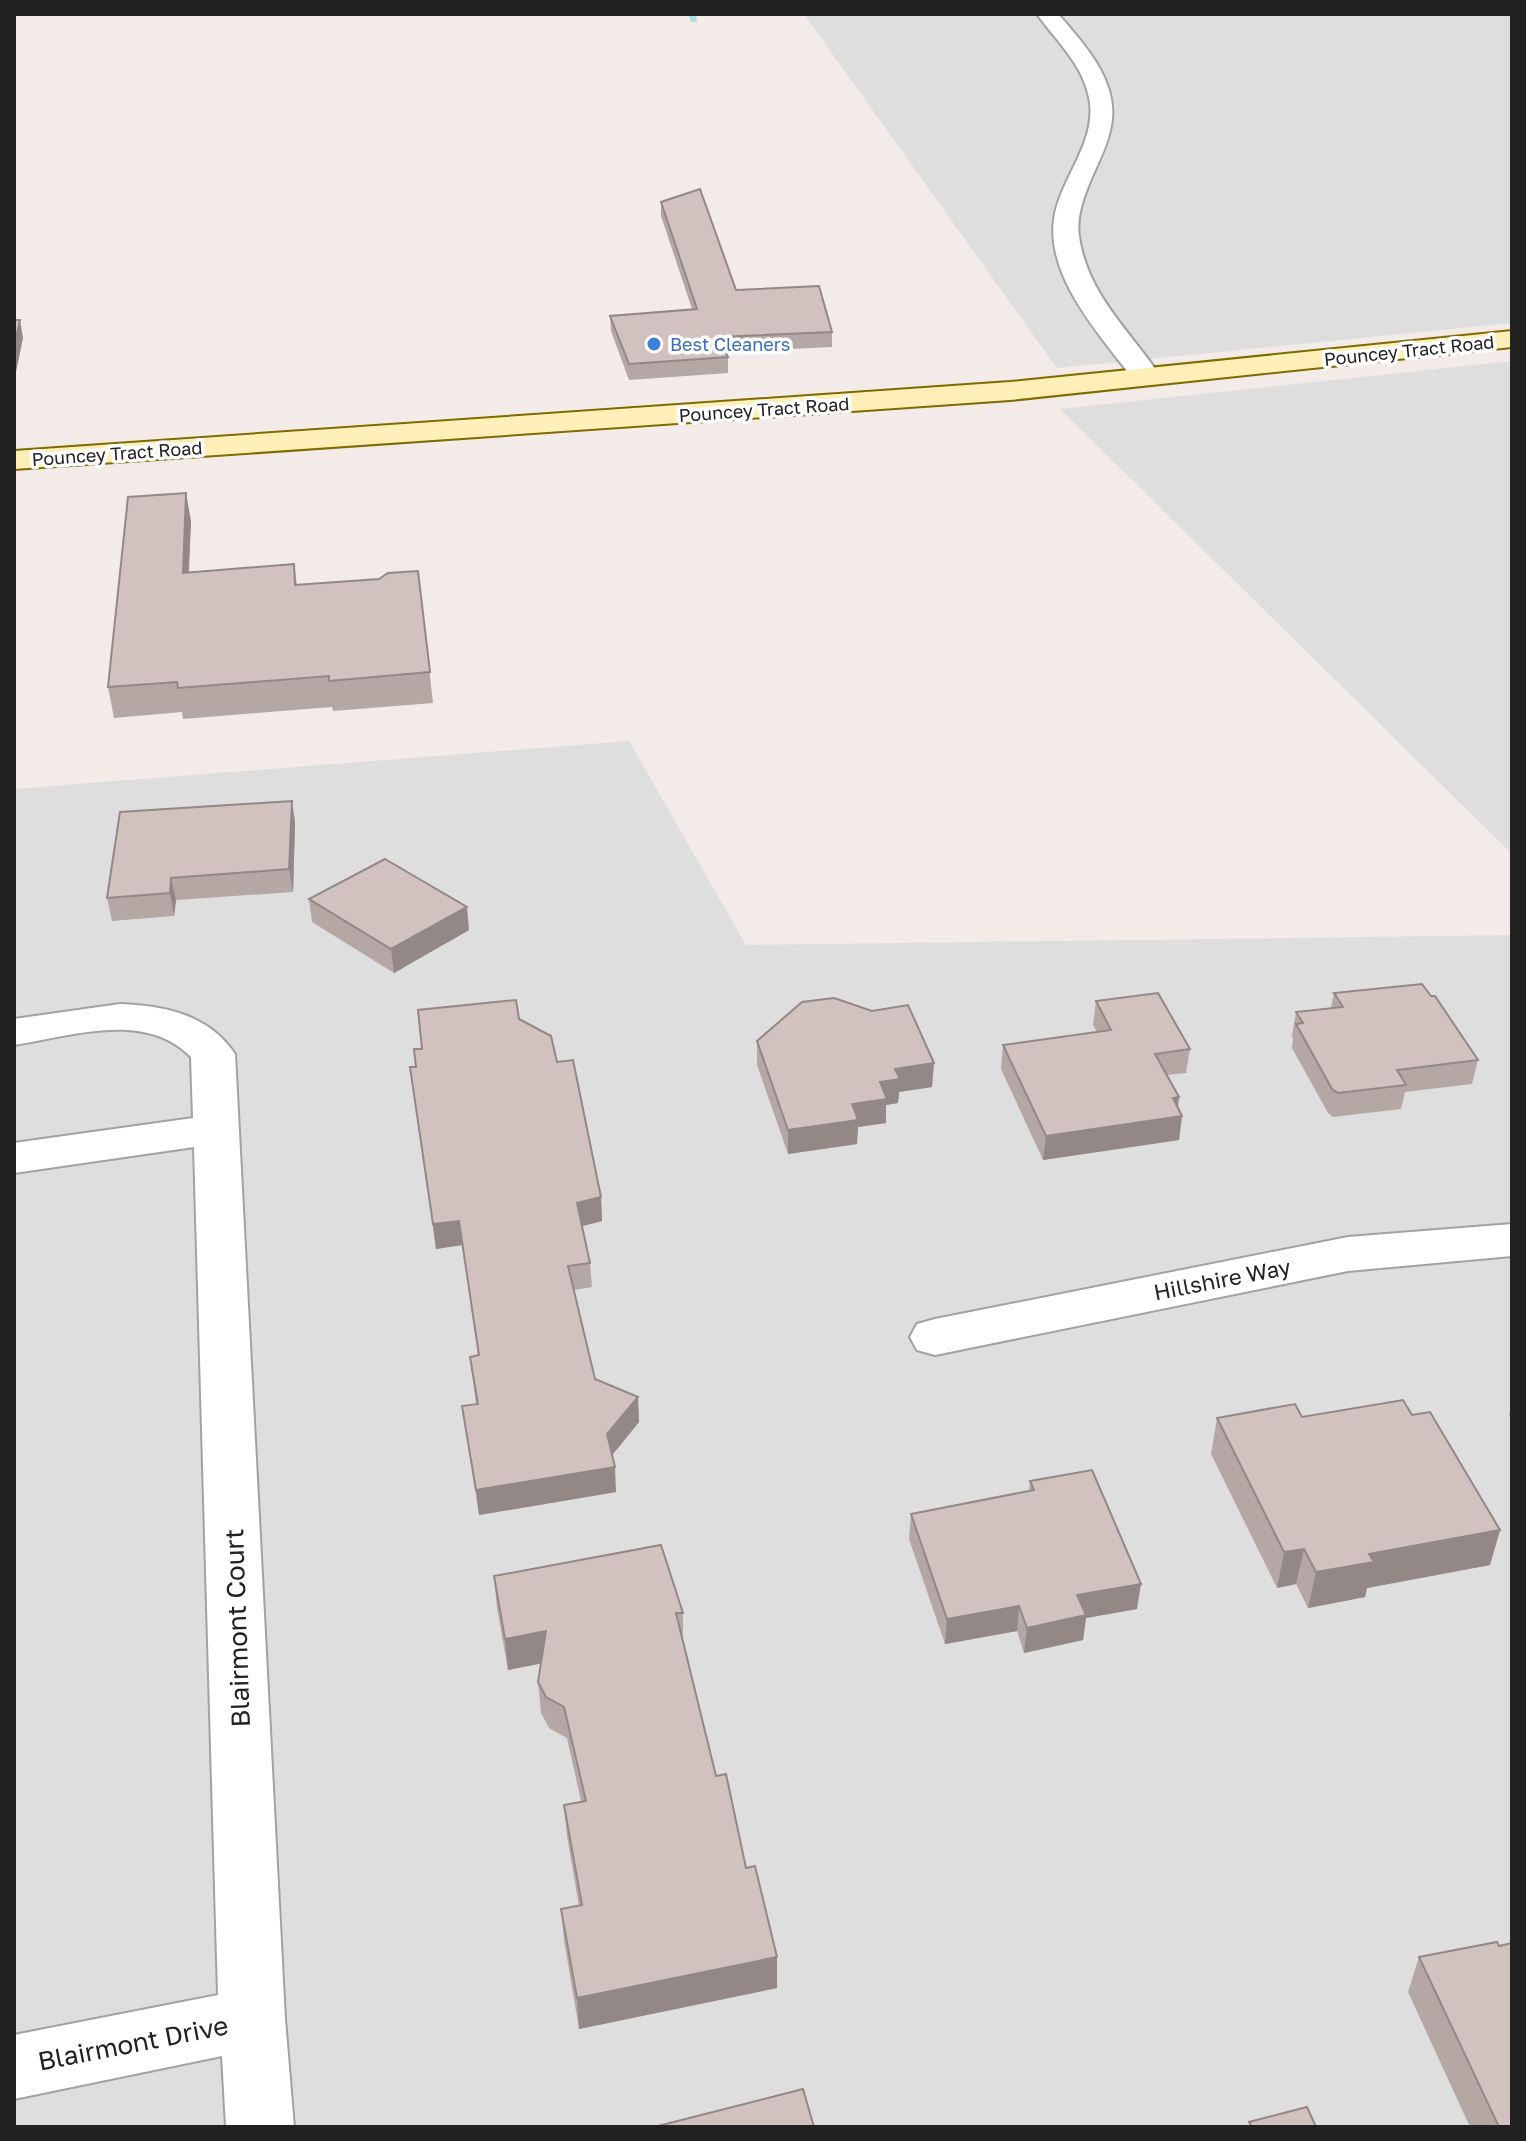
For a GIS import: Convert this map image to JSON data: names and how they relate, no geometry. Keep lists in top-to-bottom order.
{
  "streets": {
    "main road": ["Pouncey Tract Road"],
    "street": ["Hillshire Way", "Blairmont Court", "Blairmont Drive"]
  },
  "crossings": [
    ["Blairmont Court", "Blairmont Drive"]
  ],
  "places": ["Best Cleaners"]
}
